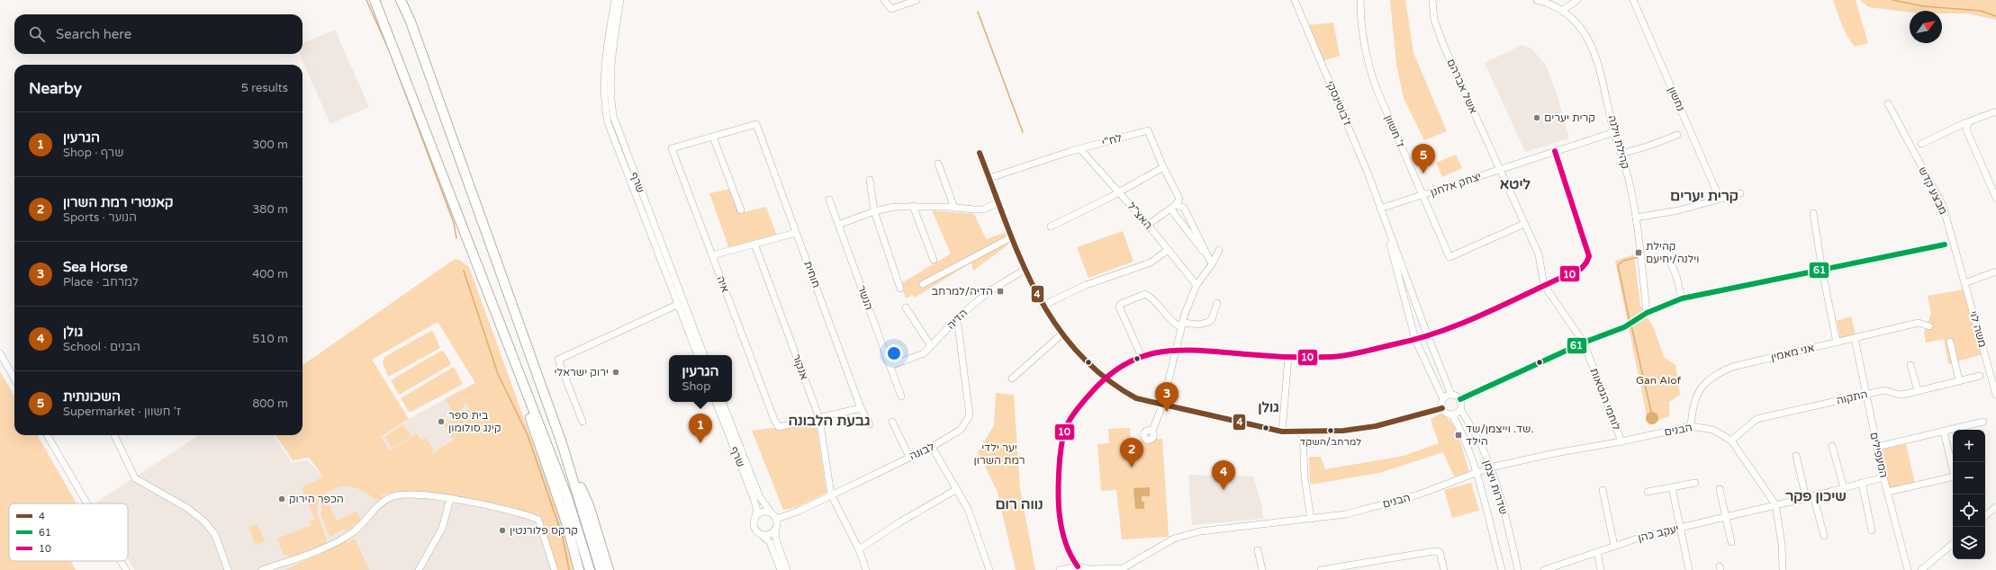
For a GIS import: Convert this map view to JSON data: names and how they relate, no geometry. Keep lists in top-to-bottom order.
{
  "streets": {
    "street": [
      "אשל אברהם",
      "נחשון",
      "ז'בוטינסקי",
      "ז' חשוון",
      "לח\"י",
      "קהילת וילנה",
      "שרף",
      "יצחק אלחנן",
      "מבצע קדש",
      "האצ\"ל",
      "חוחית",
      "איה",
      "הנשר",
      "הדיה",
      "משה לוי",
      "אני מאמין",
      "אנקור",
      "התקוה",
      "לוחמי הגטאות",
      "הבנים",
      "לבונה",
      "המעפילים",
      "שדרות ויצמן",
      "יעקב כהן"
    ]
  },
  "crossings": [
    ["אשל אברהם", "ז' חשוון"],
    ["אשל אברהם", "יצחק אלחנן"],
    ["אשל אברהם", "לוחמי הגטאות"],
    ["ז'בוטינסקי", "יצחק אלחנן"],
    ["ז'בוטינסקי", "שדרות ויצמן"],
    ["ז' חשוון", "יצחק אלחנן"],
    ["לח\"י", "האצ\"ל"],
    ["קהילת וילנה", "יצחק אלחנן"],
    ["שרף", "לבונה"],
    ["מבצע קדש", "משה לוי"],
    ["חוחית", "איה"],
    ["איה", "אנקור"],
    ["הנשר", "הדיה"],
    ["הדיה", "לבונה"],
    ["אני מאמין", "הבנים"],
    ["אני מאמין", "המעפילים"],
    ["אנקור", "לבונה"],
    ["התקוה", "הבנים"],
    ["התקוה", "המעפילים"],
    ["לוחמי הגטאות", "הבנים"],
    ["הבנים", "שדרות ויצמן"],
    ["המעפילים", "יעקב כהן"]
  ],
  "districts": [
    "ליטא",
    "קרית יערים",
    "גולן",
    "גבעת הלבונה",
    "שיכון פקר",
    "נווה רום"
  ],
  "parks": ["Gan Alof", "יער ילדי רמת השרון"],
  "places": {
    "other": [
      "קרית יערים",
      "ירוק ישראלי",
      "בית ספר קינג סולומון",
      "למרחב/השקד",
      "הכפר הירוק",
      "קרקס פלורנטין"
    ],
    "transit": ["קהילת וילנה/יחיעם", "הדיה/למרחב", "שד. וייצמן/שד. הילד"]
  },
  "lines": ["transit line 10", "transit line 4", "transit line 61"],
  "legend": ["4", "61", "10"],
  "north": "top right",
  "page": {
    "search": "Search here",
    "heading": ["Nearby", "5 results"],
    "list": [
      {
        "mark": "1",
        "name": "הגרעין",
        "note": "Shop · שרף",
        "value": "300 m"
      },
      {
        "mark": "2",
        "name": "קאנטרי רמת השרון",
        "note": "Sports · הנוער",
        "value": "380 m"
      },
      {
        "mark": "3",
        "name": "Sea Horse",
        "note": "Place · למרחב",
        "value": "400 m"
      },
      {
        "mark": "4",
        "name": "גולן",
        "note": "School · הבנים",
        "value": "510 m"
      },
      {
        "mark": "5",
        "name": "השכונתית",
        "note": "Supermarket · ז' חשוון",
        "value": "800 m"
      }
    ],
    "pins": [
      "5",
      "3",
      "1",
      "2",
      "4"
    ],
    "popup": ["הגרעין", "Shop"],
    "map_buttons": ["+", "−"]
  }
}
